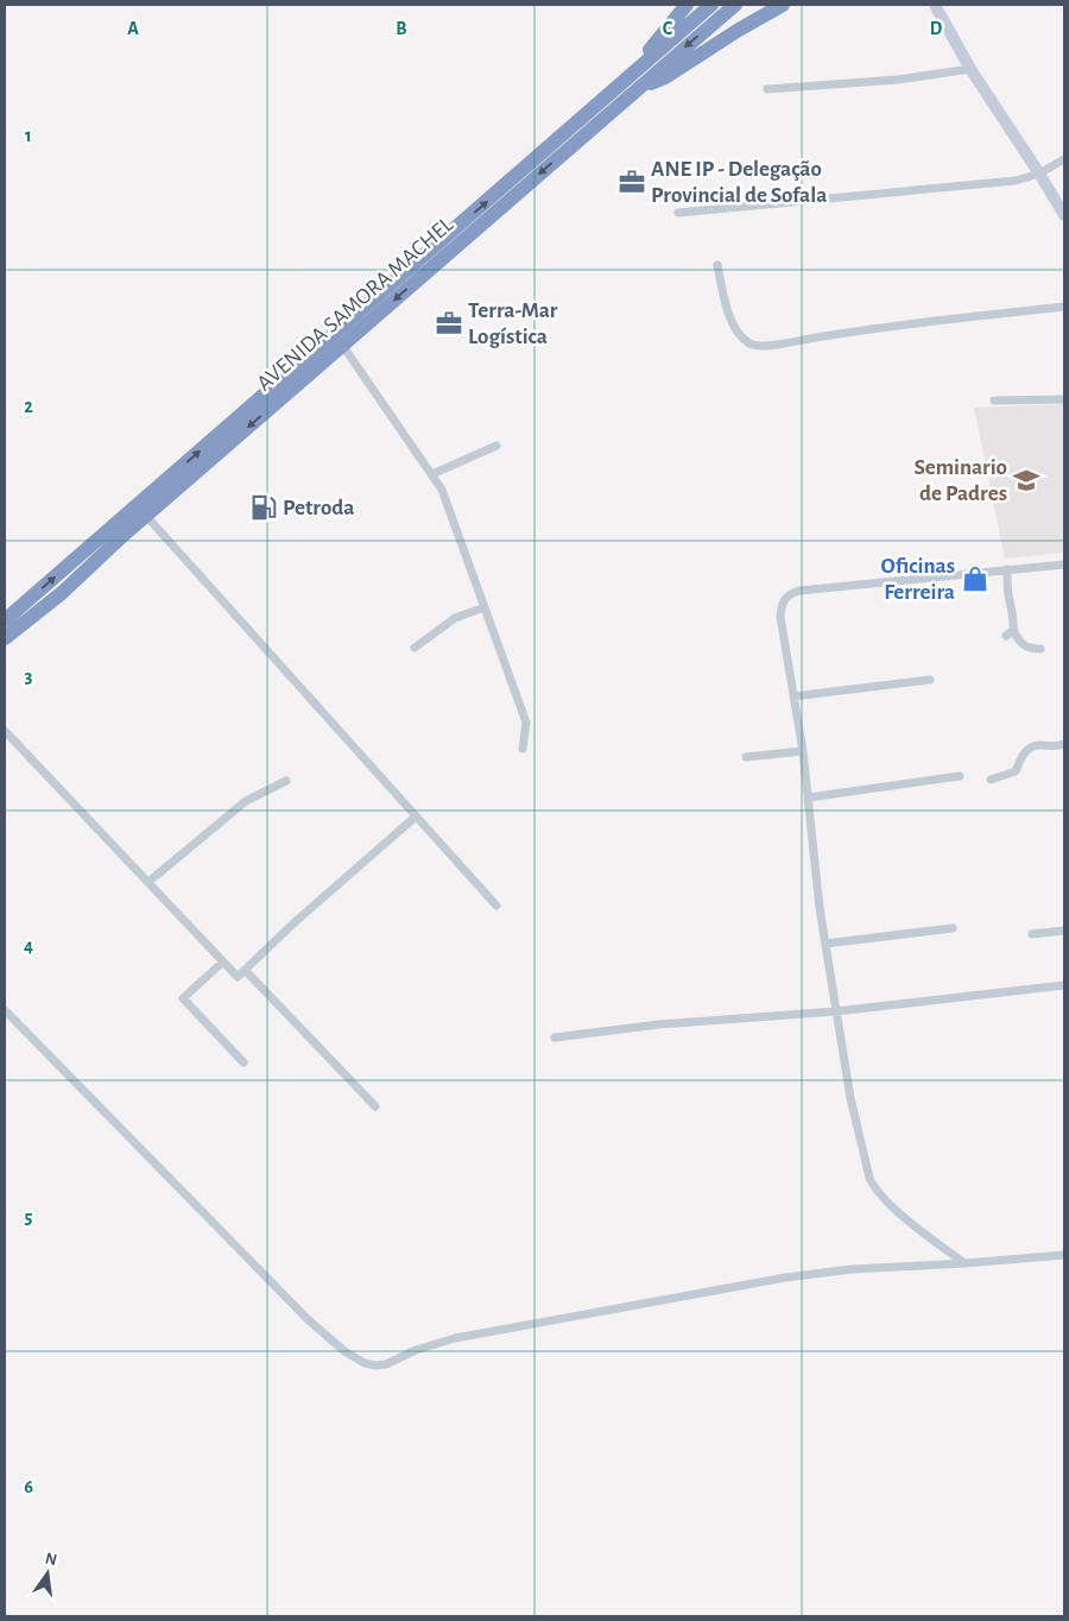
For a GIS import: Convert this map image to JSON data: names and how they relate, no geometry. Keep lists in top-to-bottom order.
{
  "streets": {
    "highway": ["AVENIDA SAMORA MACHEL"]
  },
  "places": {
    "office": ["ANE IP - Delegação Provincial de Sofala", "Terra-Mar Logística"],
    "school or university": ["Seminario de Padres"],
    "fuel station": ["Petroda"],
    "shop": ["Oficinas Ferreira"]
  },
  "north": "top",
  "grid": {
    "columns": [
      "A",
      "B",
      "C",
      "D"
    ],
    "rows": [
      "1",
      "2",
      "3",
      "4",
      "5",
      "6"
    ]
  }
}
